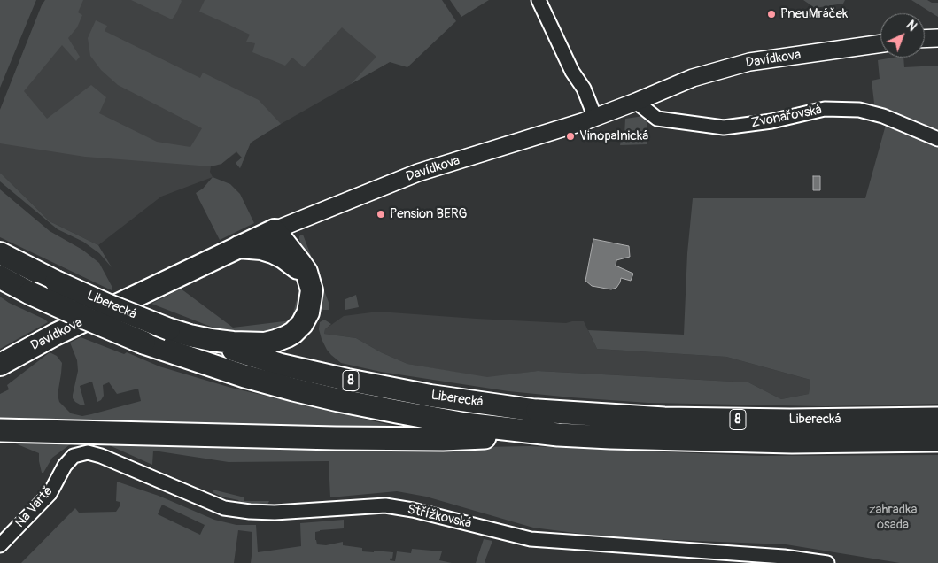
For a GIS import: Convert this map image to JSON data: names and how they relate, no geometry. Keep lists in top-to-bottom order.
{
  "streets": {
    "highway": ["Liberecká", "8"],
    "main road": ["Davídkova"],
    "street": ["Zvonařovská", "Na Vartě", "Střížkovská"]
  },
  "crossings": [
    ["Davídkova", "Zvonařovská"],
    ["Na Vartě", "Střížkovská"]
  ],
  "parks": ["zahradka osada"],
  "places": ["PneuMráček", "Vinopalnická", "Pension BERG"],
  "north": "top right"
}
